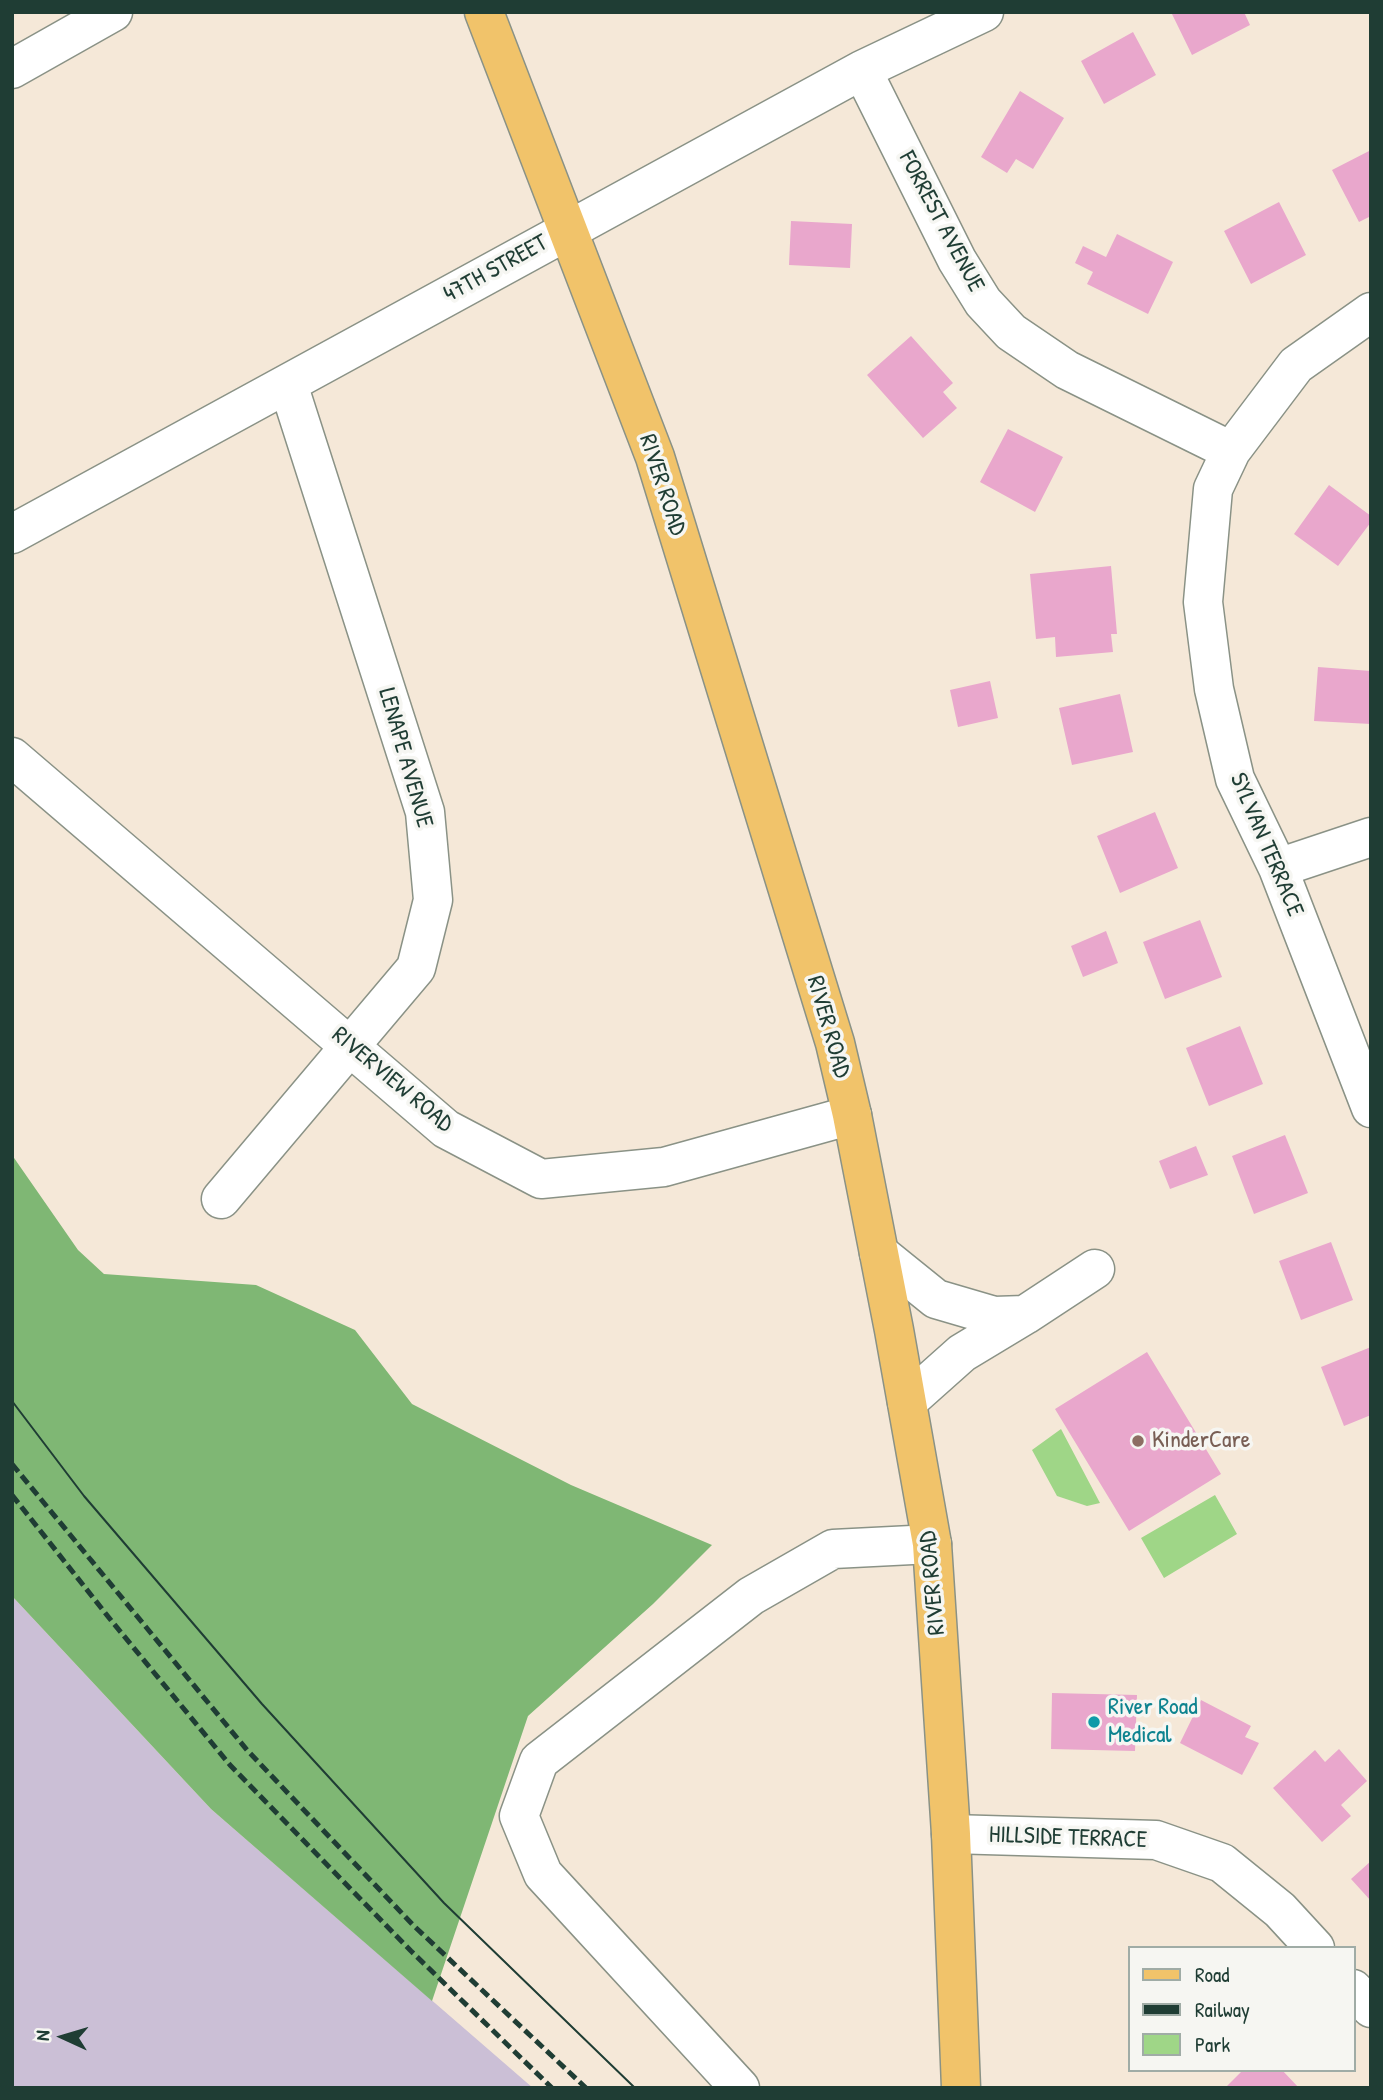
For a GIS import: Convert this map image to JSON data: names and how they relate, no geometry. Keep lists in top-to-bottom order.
{
  "streets": {
    "main road": ["RIVER ROAD"],
    "street": [
      "FORREST AVENUE",
      "47TH STREET",
      "LENAPE AVENUE",
      "SYLVAN TERRACE",
      "RIVERVIEW ROAD",
      "HILLSIDE TERRACE"
    ]
  },
  "crossings": [
    ["FORREST AVENUE", "47TH STREET"],
    ["FORREST AVENUE", "SYLVAN TERRACE"],
    ["47TH STREET", "RIVER ROAD"],
    ["47TH STREET", "LENAPE AVENUE"],
    ["RIVER ROAD", "RIVERVIEW ROAD"],
    ["RIVER ROAD", "HILLSIDE TERRACE"],
    ["LENAPE AVENUE", "RIVERVIEW ROAD"]
  ],
  "places": ["KinderCare", "River Road Medical"],
  "legend": ["Road", "Railway", "Park"],
  "north": "left"
}
